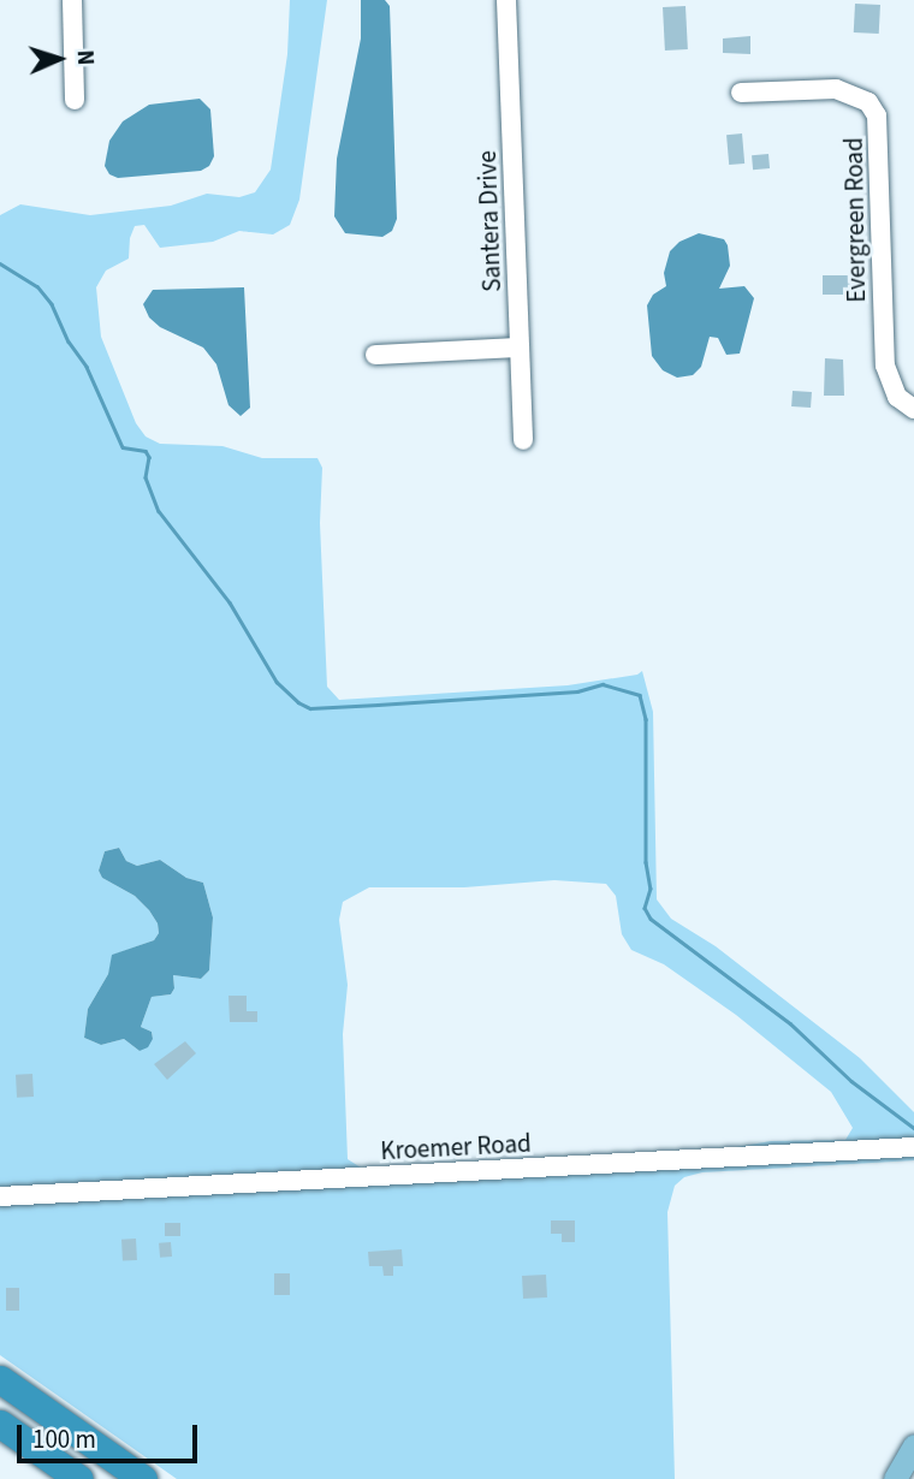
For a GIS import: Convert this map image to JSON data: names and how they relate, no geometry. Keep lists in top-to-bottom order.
{
  "streets": {
    "street": ["Evergreen Road", "Santera Drive", "Kroemer Road"]
  },
  "scale_bar": "100 m",
  "north": "right"
}
